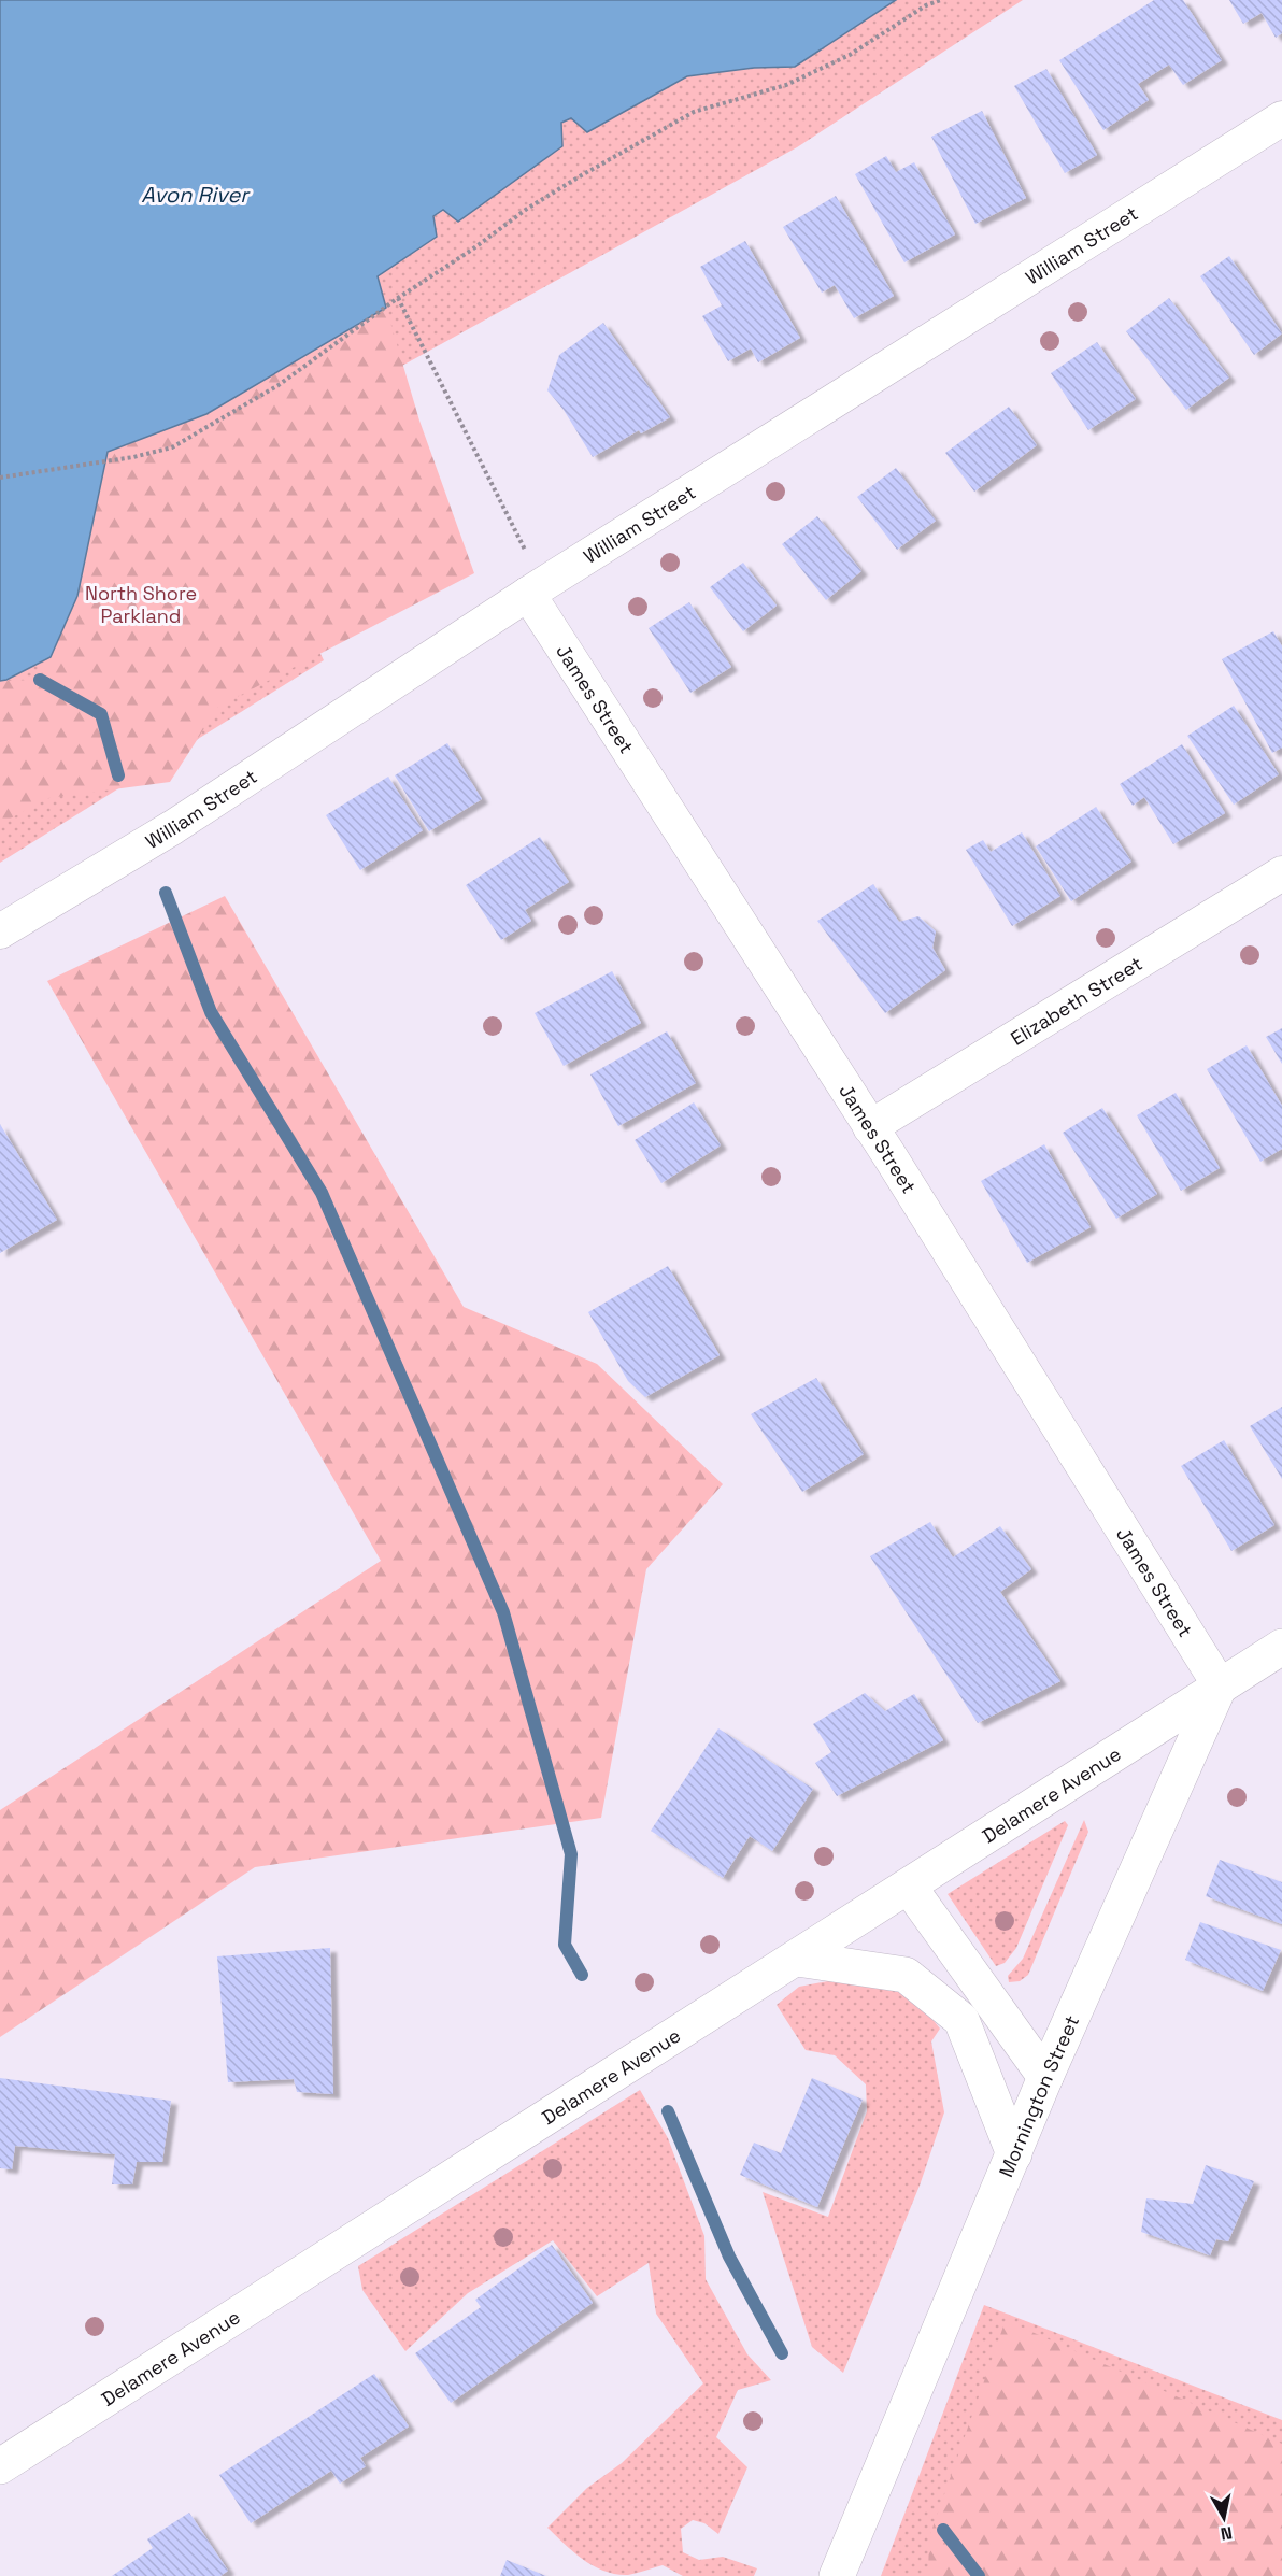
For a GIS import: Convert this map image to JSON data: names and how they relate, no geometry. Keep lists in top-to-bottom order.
{
  "streets": {
    "street": [
      "William Street",
      "James Street",
      "Elizabeth Street",
      "Delamere Avenue",
      "Mornington Street"
    ]
  },
  "crossings": [
    ["William Street", "James Street"],
    ["James Street", "Elizabeth Street"],
    ["James Street", "Delamere Avenue"],
    ["James Street", "Mornington Street"],
    ["Delamere Avenue", "Mornington Street"]
  ],
  "water": ["Avon River"],
  "parks": ["North Shore Parkland"],
  "north": "bottom"
}
